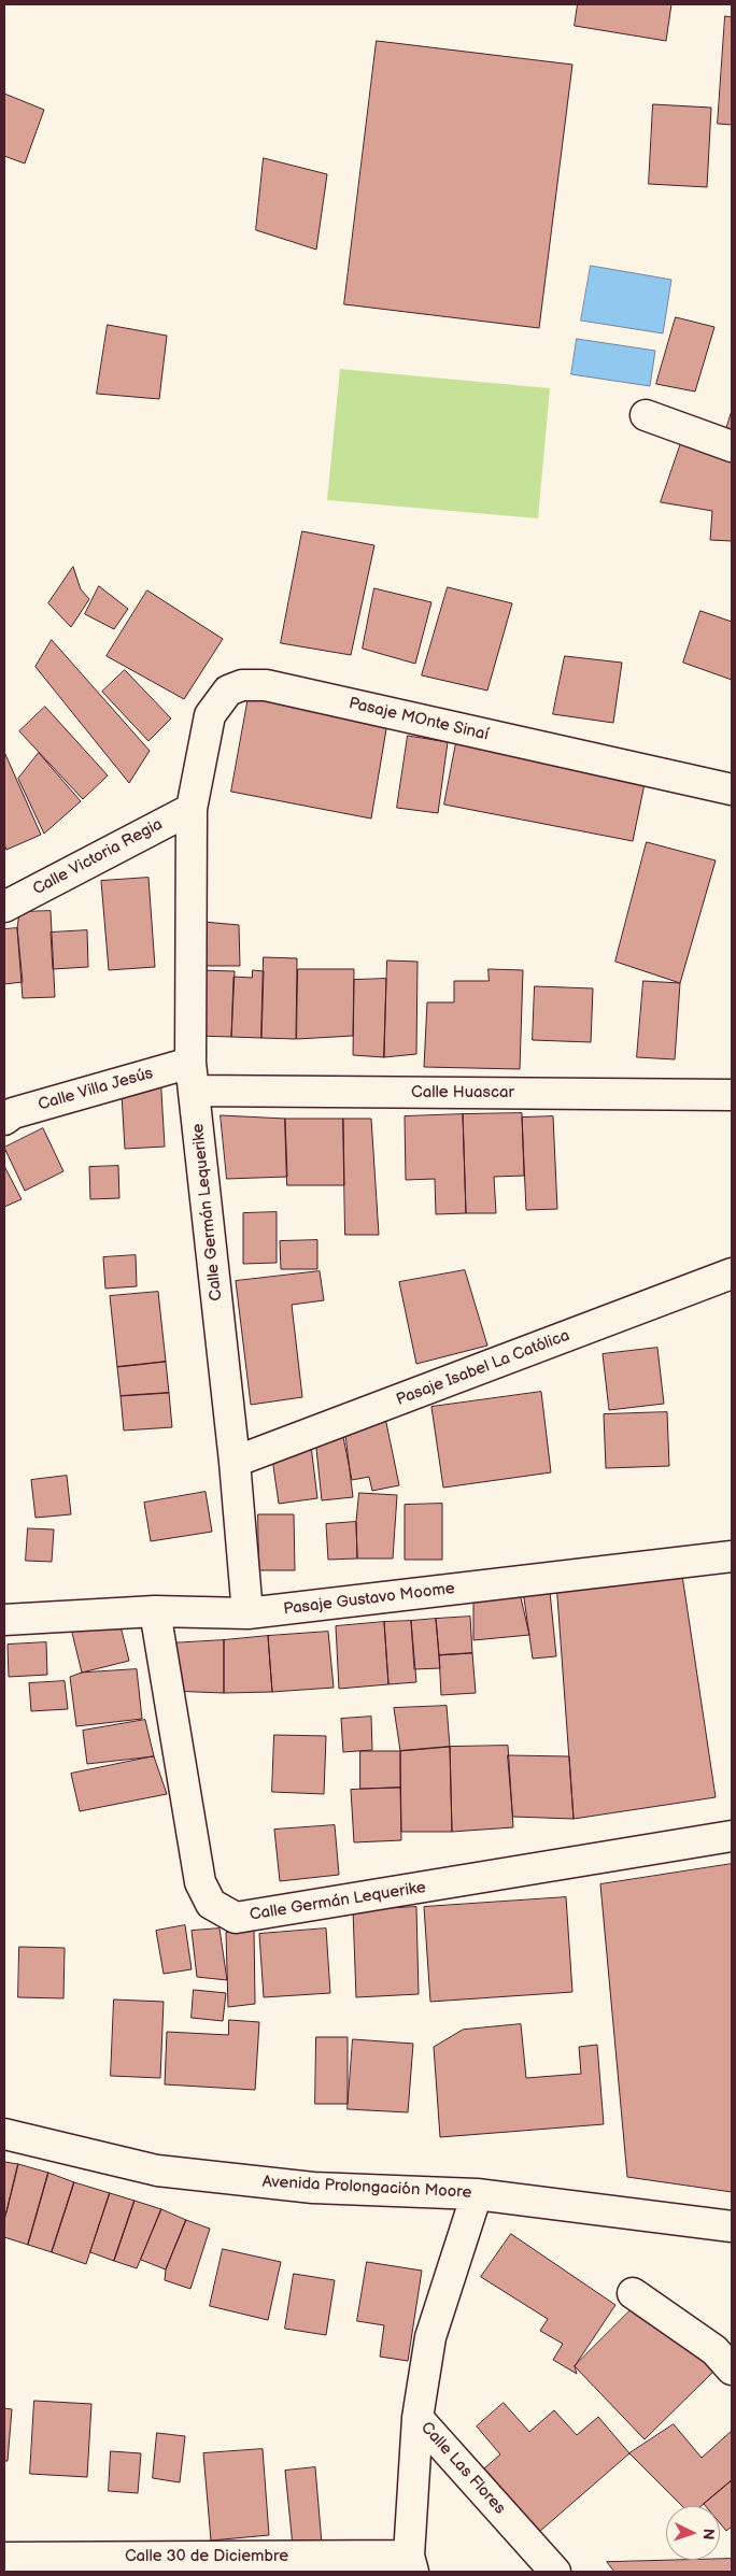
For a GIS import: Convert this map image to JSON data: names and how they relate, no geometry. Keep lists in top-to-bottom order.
{
  "streets": {
    "street": [
      "Pasaje MOnte Sinaí",
      "Calle Victoria Regia",
      "Calle Villa Jesús",
      "Calle Huascar",
      "Calle Germán Lequerike",
      "Pasaje Isabel La Católica",
      "Pasaje Gustavo Moome",
      "Avenida Prolongación Moore",
      "Calle Las Flores",
      "Calle 30 de Diciembre"
    ]
  },
  "crossings": [
    ["Pasaje MOnte Sinaí", "Calle Victoria Regia"],
    ["Pasaje MOnte Sinaí", "Calle Germán Lequerike"],
    ["Calle Victoria Regia", "Calle Germán Lequerike"],
    ["Calle Villa Jesús", "Calle Huascar"],
    ["Calle Villa Jesús", "Calle Germán Lequerike"],
    ["Calle Huascar", "Calle Germán Lequerike"],
    ["Calle Germán Lequerike", "Pasaje Isabel La Católica"],
    ["Calle Germán Lequerike", "Pasaje Gustavo Moome"],
    ["Avenida Prolongación Moore", "Calle Las Flores"]
  ],
  "north": "right"
}
